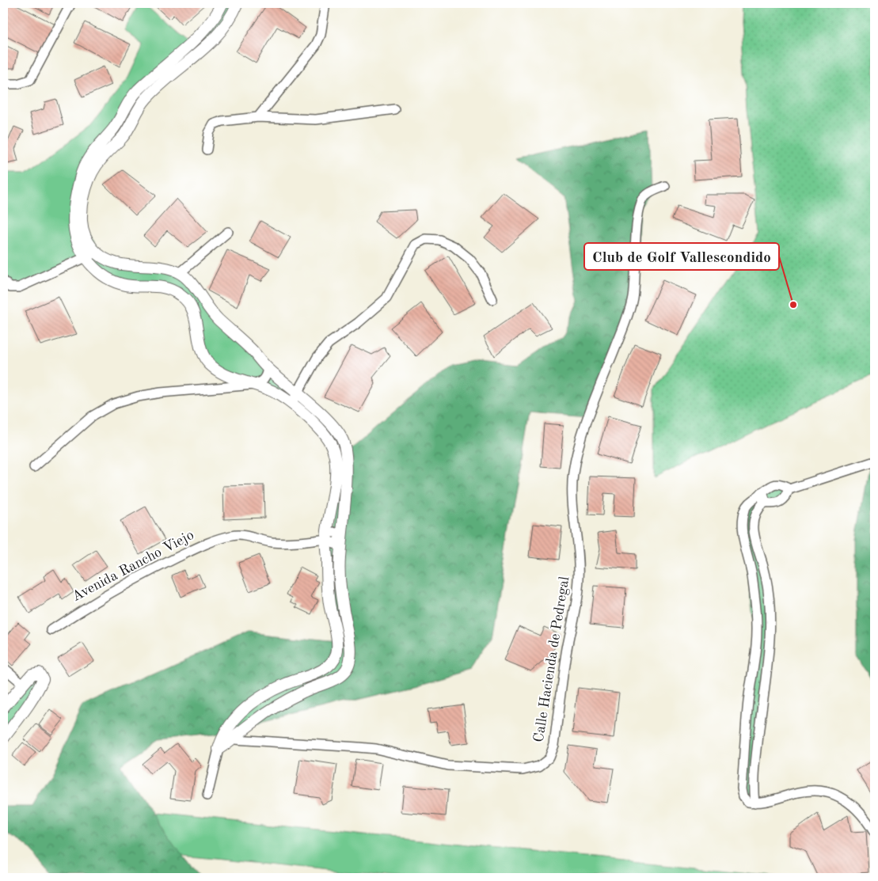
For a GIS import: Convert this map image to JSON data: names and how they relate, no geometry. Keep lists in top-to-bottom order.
{
  "streets": {
    "street": ["Avenida Rancho Viejo", "Calle Hacienda de Pedregal"]
  },
  "places": ["Club de Golf Vallescondido"]
}
